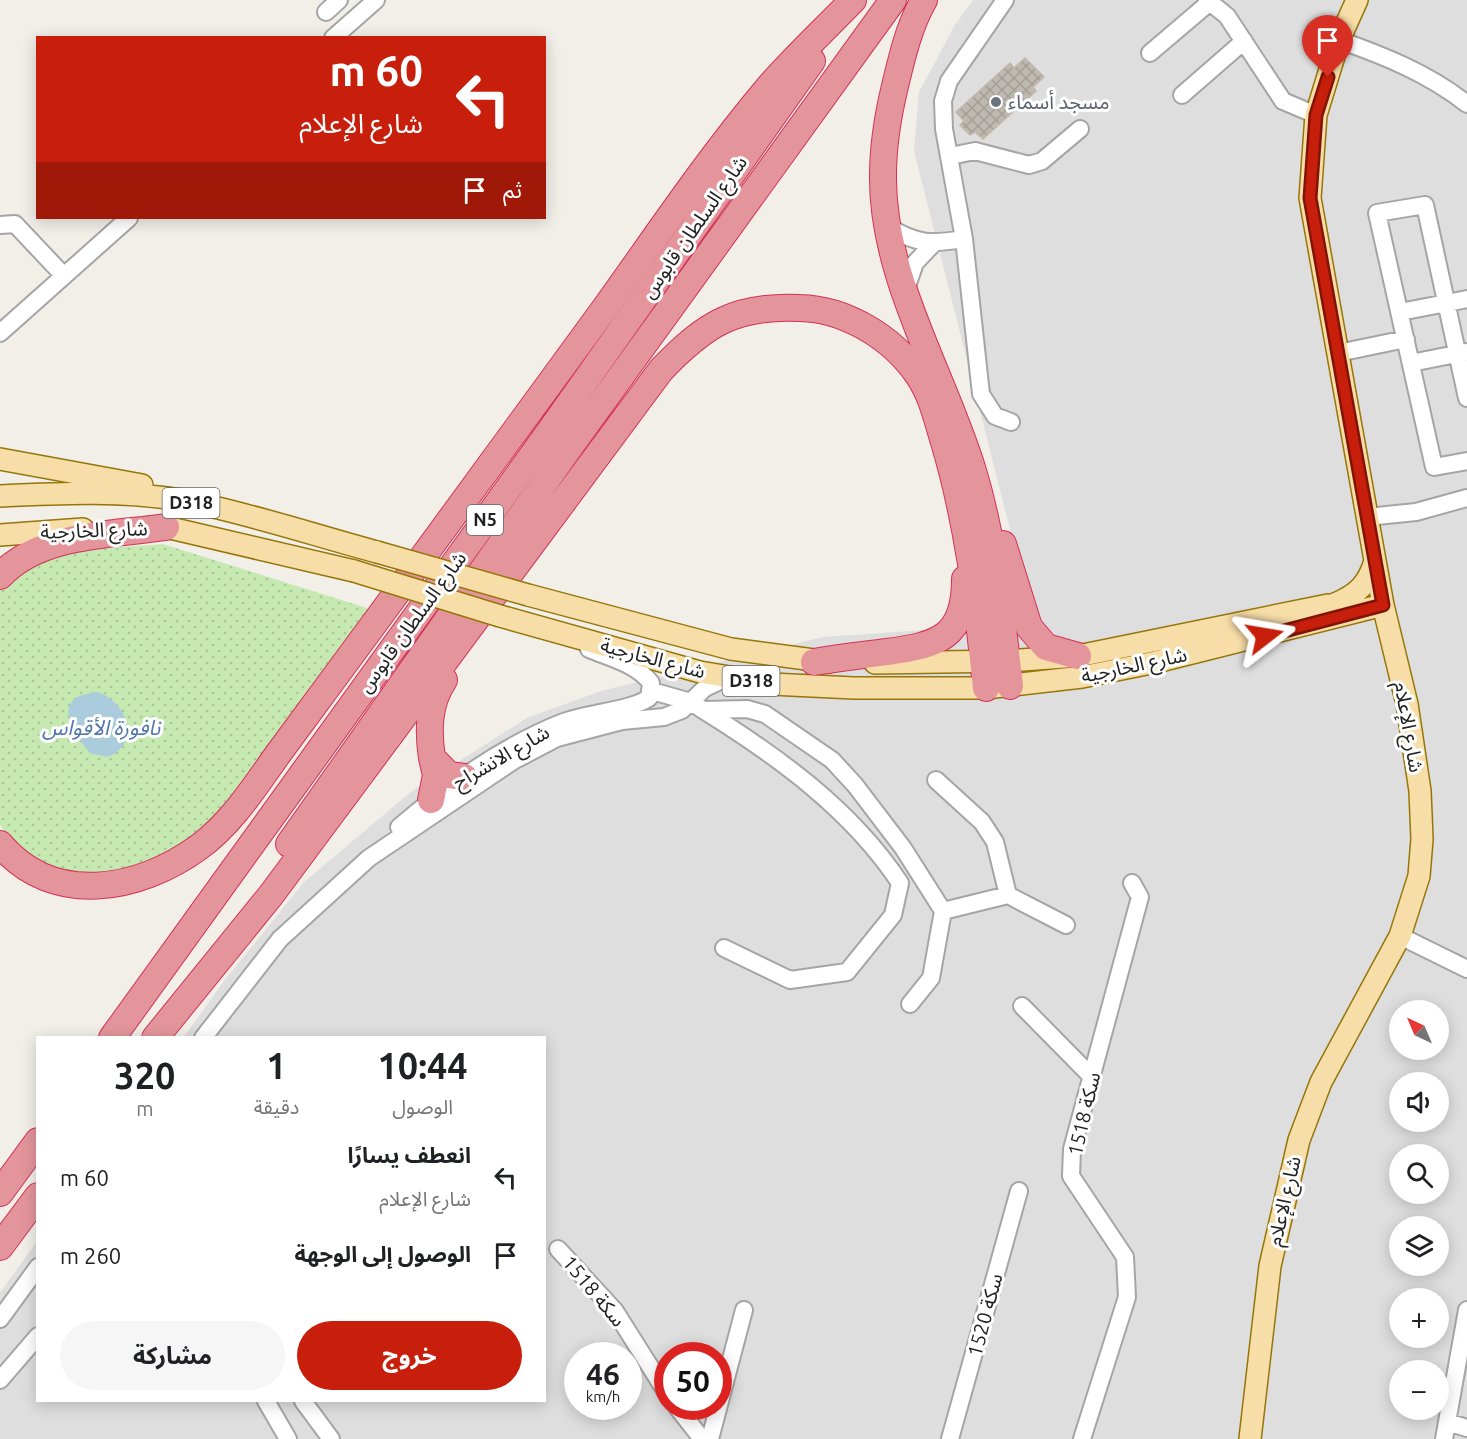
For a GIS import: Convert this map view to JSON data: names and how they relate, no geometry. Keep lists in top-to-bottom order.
{
  "streets": {
    "highway": ["شارع السلطان قابوس", "N5"],
    "main road": ["D318", "شارع الخارجية", "شارع الإعلام"],
    "street": ["شارع الانشراح", "سكة 1518", "سكة 1520"]
  },
  "crossings": [
    ["شارع الخارجية", "شارع الإعلام"],
    ["شارع الخارجية", "شارع الانشراح"]
  ],
  "water": ["نافورة الأقواس"],
  "places": ["مسجد أسماء"],
  "north": "top left",
  "page": {
    "turn": ["60 m", "شارع الإعلام"],
    "then": "ثم",
    "map_buttons": ["+", "−"],
    "eta": [
      "10:44",
      "الوصول",
      "1",
      "دقيقة",
      "320",
      "m"
    ],
    "list": [
      {
        "name": "انعطف يسارًا",
        "note": "شارع الإعلام",
        "value": "60 m"
      },
      {
        "name": "الوصول إلى الوجهة",
        "value": "260 m"
      }
    ],
    "buttons": ["خروج", "مشاركة"],
    "speed": "46 km/h",
    "limit": "50"
  }
}
